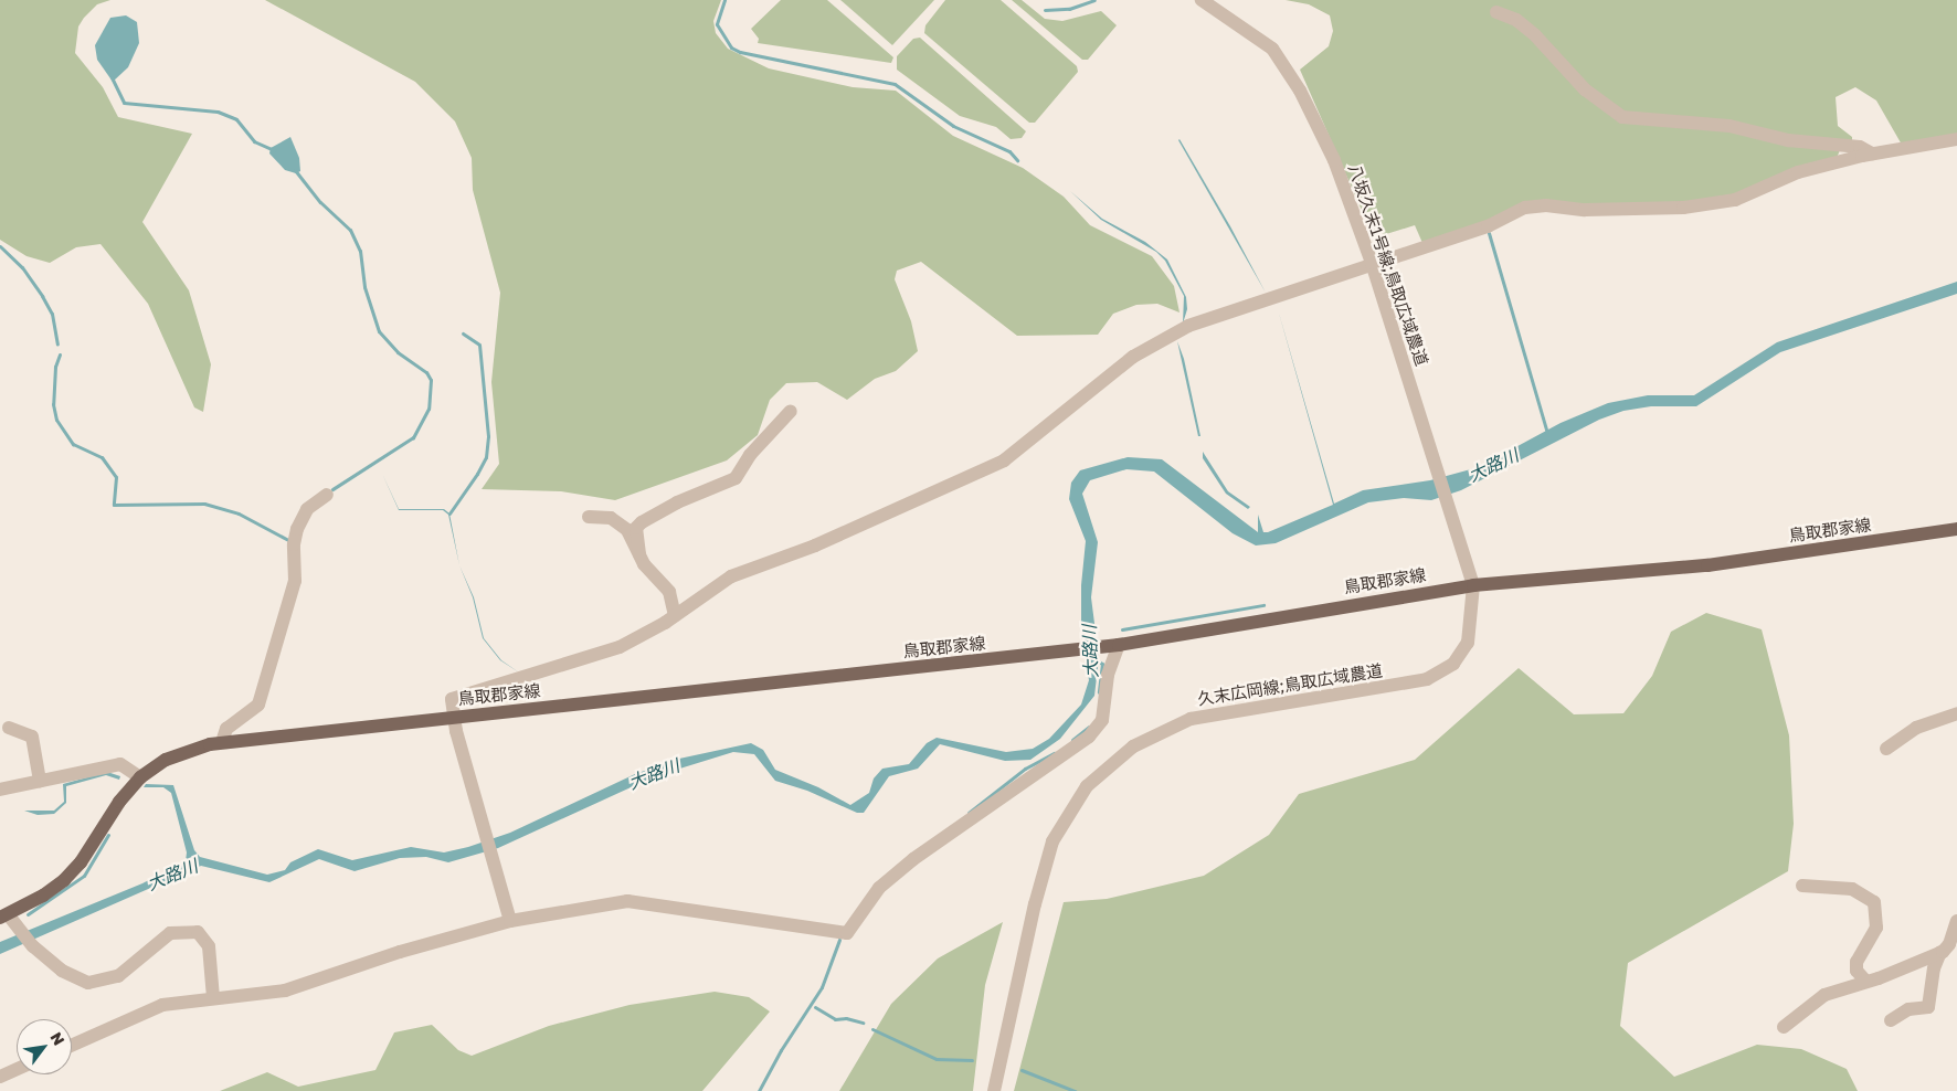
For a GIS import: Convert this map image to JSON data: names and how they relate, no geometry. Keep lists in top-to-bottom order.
{
  "streets": {
    "main road": ["鳥取郡家線"],
    "street": ["八坂久末1号線;鳥取広域農道", "久末広岡線;鳥取広域農道"]
  },
  "crossings": [
    ["八坂久末1号線;鳥取広域農道", "鳥取郡家線"],
    ["八坂久末1号線;鳥取広域農道", "久末広岡線;鳥取広域農道"],
    ["鳥取郡家線", "久末広岡線;鳥取広域農道"]
  ],
  "water": ["大路川"],
  "north": "top right"
}
